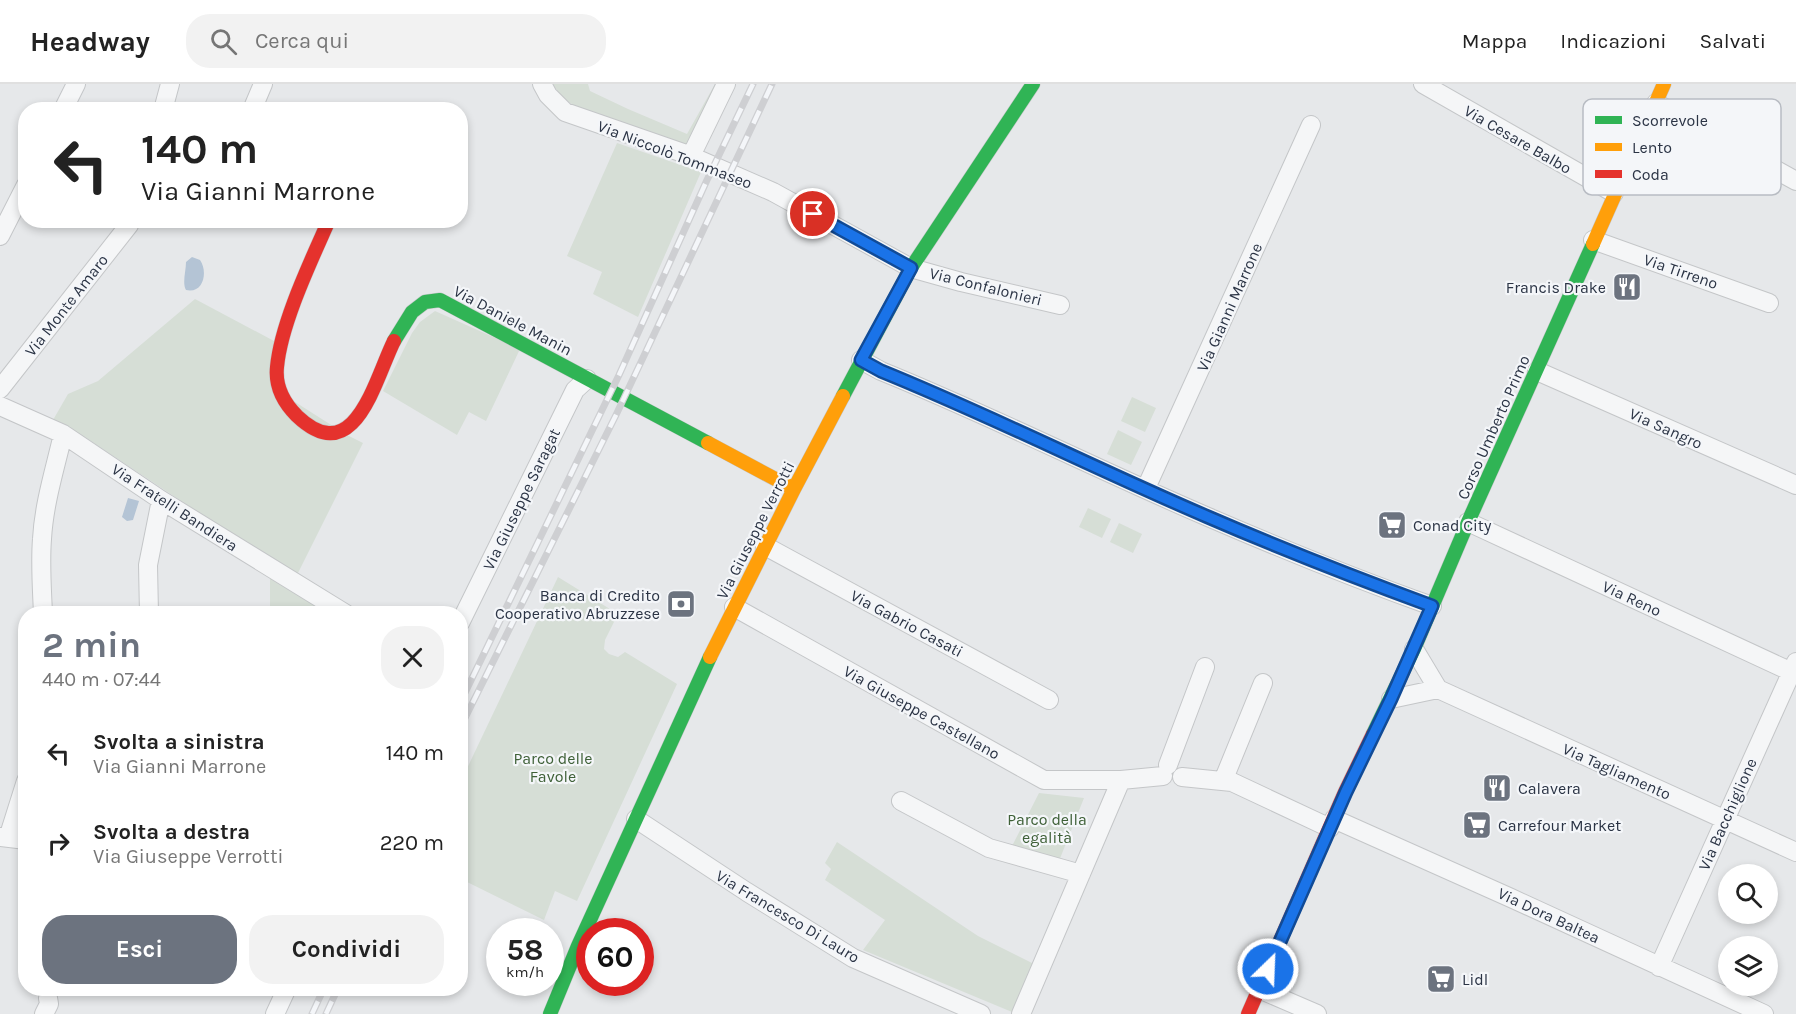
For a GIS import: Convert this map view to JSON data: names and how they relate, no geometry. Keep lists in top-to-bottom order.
{
  "streets": {
    "street": [
      "Via Cesare Balbo",
      "Via Niccolò Tommaseo",
      "Via Tirreno",
      "Via Confalonieri",
      "Via Monte Amaro",
      "Via Gianni Marrone",
      "Via Daniele Manin",
      "Corso Umberto Primo",
      "Via Sangro",
      "Via Giuseppe Saragat",
      "Via Fratelli Bandiera",
      "Via Giuseppe Verrotti",
      "Via Reno",
      "Via Gabrio Casati",
      "Via Giuseppe Castellano",
      "Via Tagliamento",
      "Via Bacchiglione",
      "Via Dora Baltea",
      "Via Francesco Di Lauro"
    ]
  },
  "crossings": [
    ["Via Niccolò Tommaseo", "Via Confalonieri"],
    ["Via Niccolò Tommaseo", "Via Giuseppe Verrotti"],
    ["Via Tirreno", "Corso Umberto Primo"],
    ["Via Confalonieri", "Via Giuseppe Verrotti"],
    ["Via Daniele Manin", "Via Giuseppe Saragat"],
    ["Via Daniele Manin", "Via Giuseppe Verrotti"],
    ["Corso Umberto Primo", "Via Sangro"],
    ["Corso Umberto Primo", "Via Reno"],
    ["Corso Umberto Primo", "Via Giuseppe Castellano"],
    ["Corso Umberto Primo", "Via Dora Baltea"],
    ["Via Giuseppe Verrotti", "Via Gabrio Casati"],
    ["Via Giuseppe Verrotti", "Via Giuseppe Castellano"],
    ["Via Giuseppe Verrotti", "Via Francesco Di Lauro"],
    ["Via Reno", "Via Bacchiglione"],
    ["Via Giuseppe Castellano", "Via Dora Baltea"],
    ["Via Tagliamento", "Via Bacchiglione"],
    ["Via Bacchiglione", "Via Dora Baltea"]
  ],
  "parks": ["Parco delle Favole", "Parco della egalità"],
  "places": {
    "restaurant": ["Francis Drake", "Calavera"],
    "supermarket": ["Conad City", "Carrefour Market", "Lidl"],
    "bank": ["Banca di Credito Cooperativo Abruzzese"]
  },
  "legend": ["Scorrevole", "Lento", "Coda"],
  "page": {
    "header": "Headway",
    "search": "Cerca qui",
    "nav": ["Mappa", "Indicazioni", "Salvati"],
    "turn": ["140 m", "Via Gianni Marrone"],
    "heading": ["2 min", "440 m · 07:44"],
    "list": [
      {
        "name": "Svolta a sinistra",
        "note": "Via Gianni Marrone",
        "value": "140 m"
      },
      {
        "name": "Svolta a destra",
        "note": "Via Giuseppe Verrotti",
        "value": "220 m"
      }
    ],
    "buttons": ["Esci", "Condividi"],
    "speed": "58 km/h",
    "limit": "60"
  }
}
